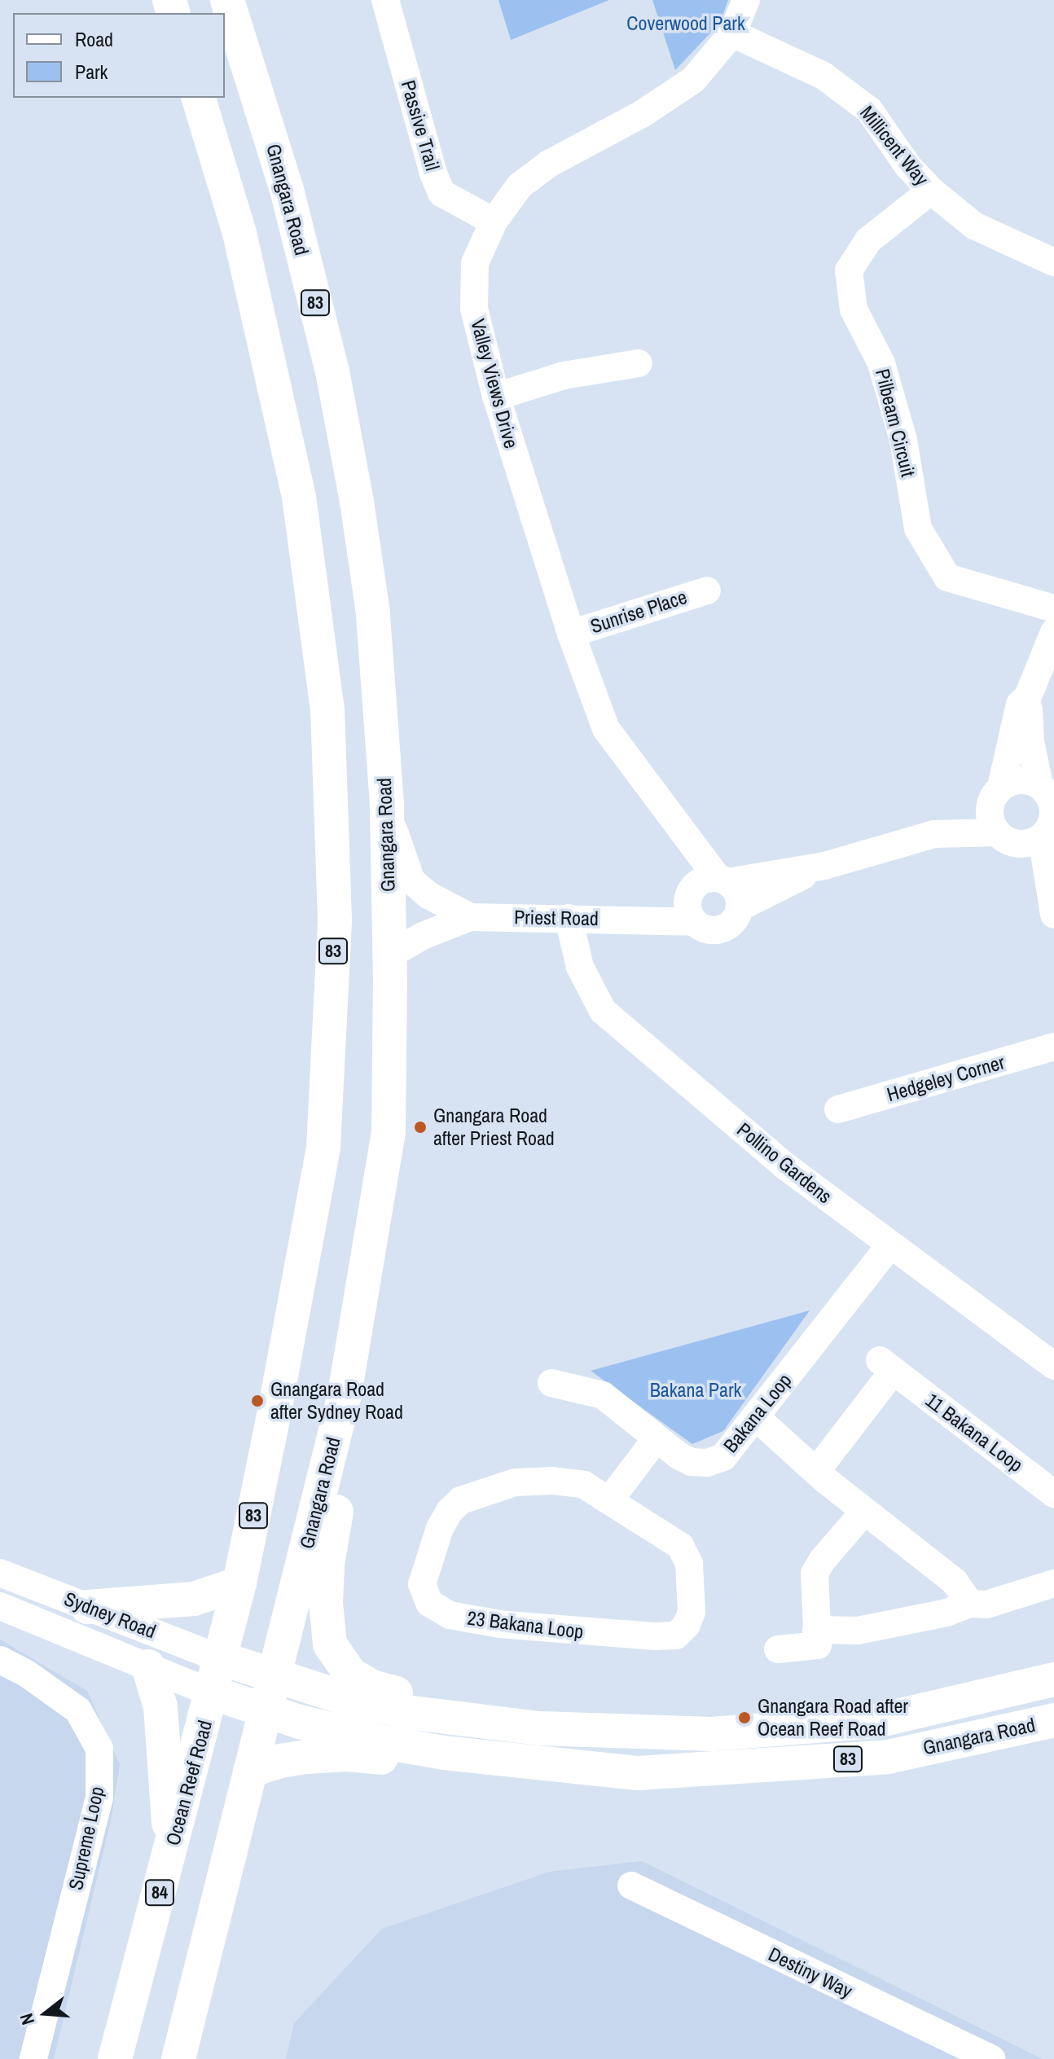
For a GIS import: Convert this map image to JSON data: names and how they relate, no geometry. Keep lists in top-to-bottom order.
{
  "streets": {
    "main road": [
      "Gnangara Road",
      "83",
      "Ocean Reef Road",
      "84"
    ],
    "street": [
      "Passive Trail",
      "Millicent Way",
      "Valley Views Drive",
      "Pilbeam Circuit",
      "Sunrise Place",
      "Priest Road",
      "Hedgeley Corner",
      "Pollino Gardens",
      "Bakana Loop",
      "11 Bakana Loop",
      "Sydney Road",
      "23 Bakana Loop",
      "Supreme Loop",
      "Destiny Way"
    ]
  },
  "crossings": [
    ["Passive Trail", "Valley Views Drive"],
    ["Millicent Way", "Valley Views Drive"],
    ["Millicent Way", "Pilbeam Circuit"],
    ["Gnangara Road", "83"],
    ["Gnangara Road", "Priest Road"],
    ["Gnangara Road", "Sydney Road"],
    ["Gnangara Road", "Ocean Reef Road"],
    ["83", "Sydney Road"],
    ["83", "Ocean Reef Road"],
    ["Valley Views Drive", "Sunrise Place"],
    ["Valley Views Drive", "Priest Road"],
    ["Priest Road", "Pollino Gardens"],
    ["Pollino Gardens", "Bakana Loop"],
    ["Sydney Road", "Ocean Reef Road"]
  ],
  "parks": ["Coverwood Park", "Bakana Park"],
  "places": ["Gnangara Road after Priest Road", "Gnangara Road after Sydney Road", "Gnangara Road after Ocean Reef Road"],
  "legend": ["Road", "Park"],
  "north": "left"
}
